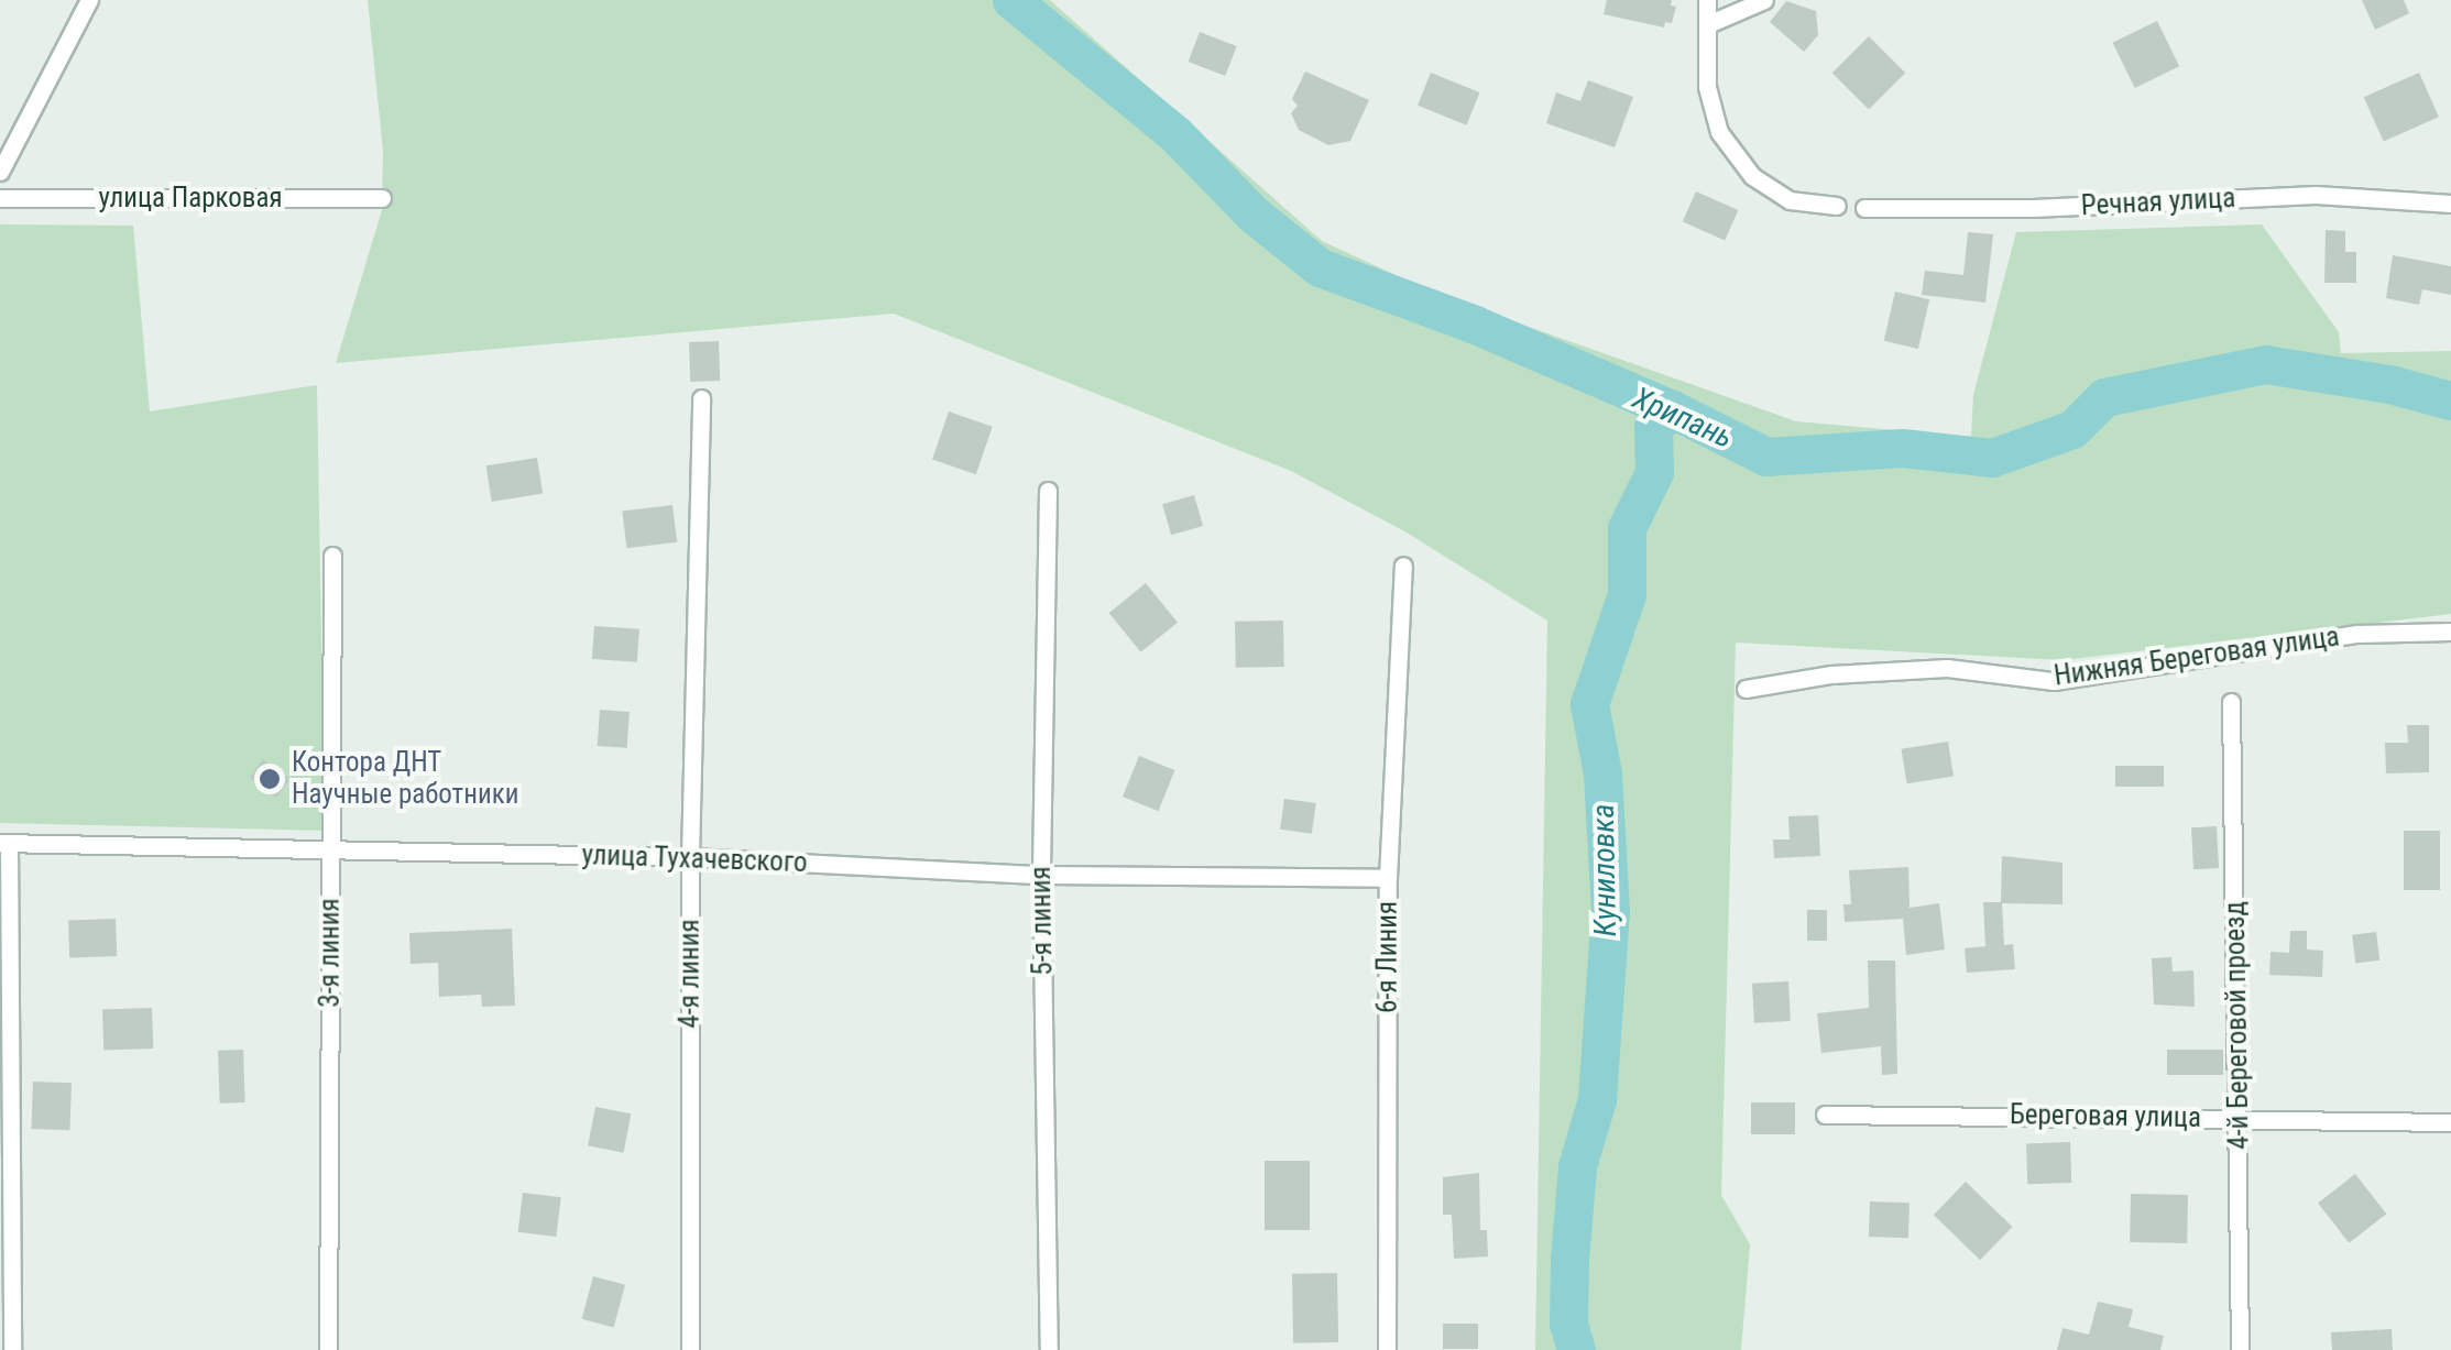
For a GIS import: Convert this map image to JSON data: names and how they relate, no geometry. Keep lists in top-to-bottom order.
{
  "streets": {
    "street": [
      "улица Парковая",
      "Речная улица",
      "Нижняя Береговая улица",
      "улица Тухачевского",
      "5-я линия",
      "3-я линия",
      "6-я Линия",
      "4-я линия",
      "4-й Береговой проезд",
      "Береговая улица"
    ]
  },
  "crossings": [
    ["улица Тухачевского", "5-я линия"],
    ["улица Тухачевского", "3-я линия"],
    ["улица Тухачевского", "6-я Линия"],
    ["улица Тухачевского", "4-я линия"],
    ["4-й Береговой проезд", "Береговая улица"]
  ],
  "water": ["Хрипань", "Куниловка"],
  "places": ["Контора ДНТ Научные работники"]
}
